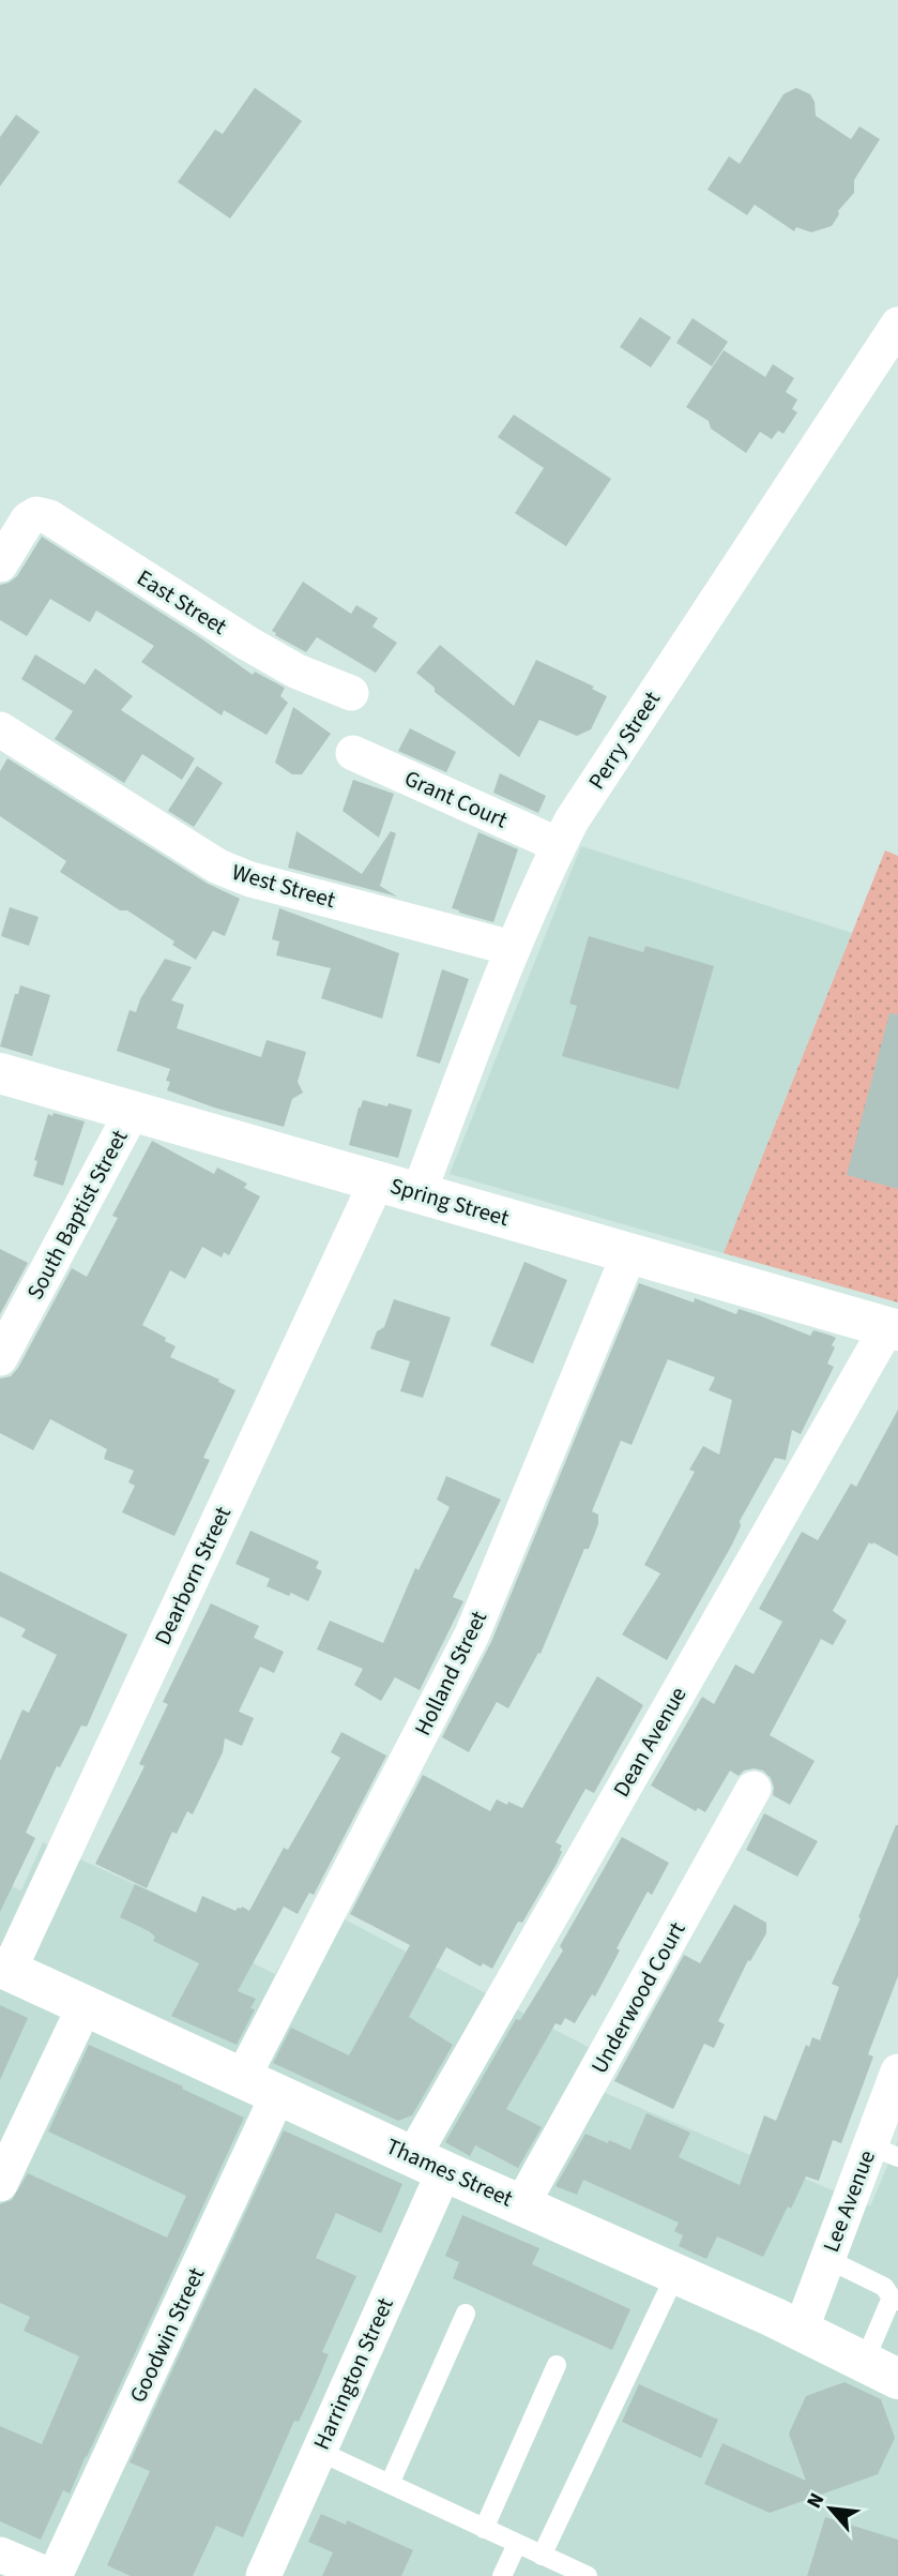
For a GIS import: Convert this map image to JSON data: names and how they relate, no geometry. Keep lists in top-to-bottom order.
{
  "streets": {
    "main road": ["Spring Street", "Thames Street"],
    "street": [
      "East Street",
      "Perry Street",
      "Grant Court",
      "West Street",
      "South Baptist Street",
      "Dearborn Street",
      "Holland Street",
      "Dean Avenue",
      "Underwood Court",
      "Lee Avenue",
      "Goodwin Street",
      "Harrington Street"
    ]
  },
  "crossings": [
    ["Perry Street", "Grant Court"],
    ["Perry Street", "West Street"],
    ["Perry Street", "Spring Street"],
    ["Spring Street", "South Baptist Street"],
    ["Spring Street", "Dearborn Street"],
    ["Spring Street", "Holland Street"],
    ["Spring Street", "Dean Avenue"],
    ["Dearborn Street", "Thames Street"],
    ["Holland Street", "Thames Street"],
    ["Holland Street", "Goodwin Street"],
    ["Dean Avenue", "Thames Street"],
    ["Dean Avenue", "Harrington Street"],
    ["Underwood Court", "Thames Street"],
    ["Thames Street", "Lee Avenue"],
    ["Thames Street", "Goodwin Street"],
    ["Thames Street", "Harrington Street"]
  ],
  "north": "top left"
}
